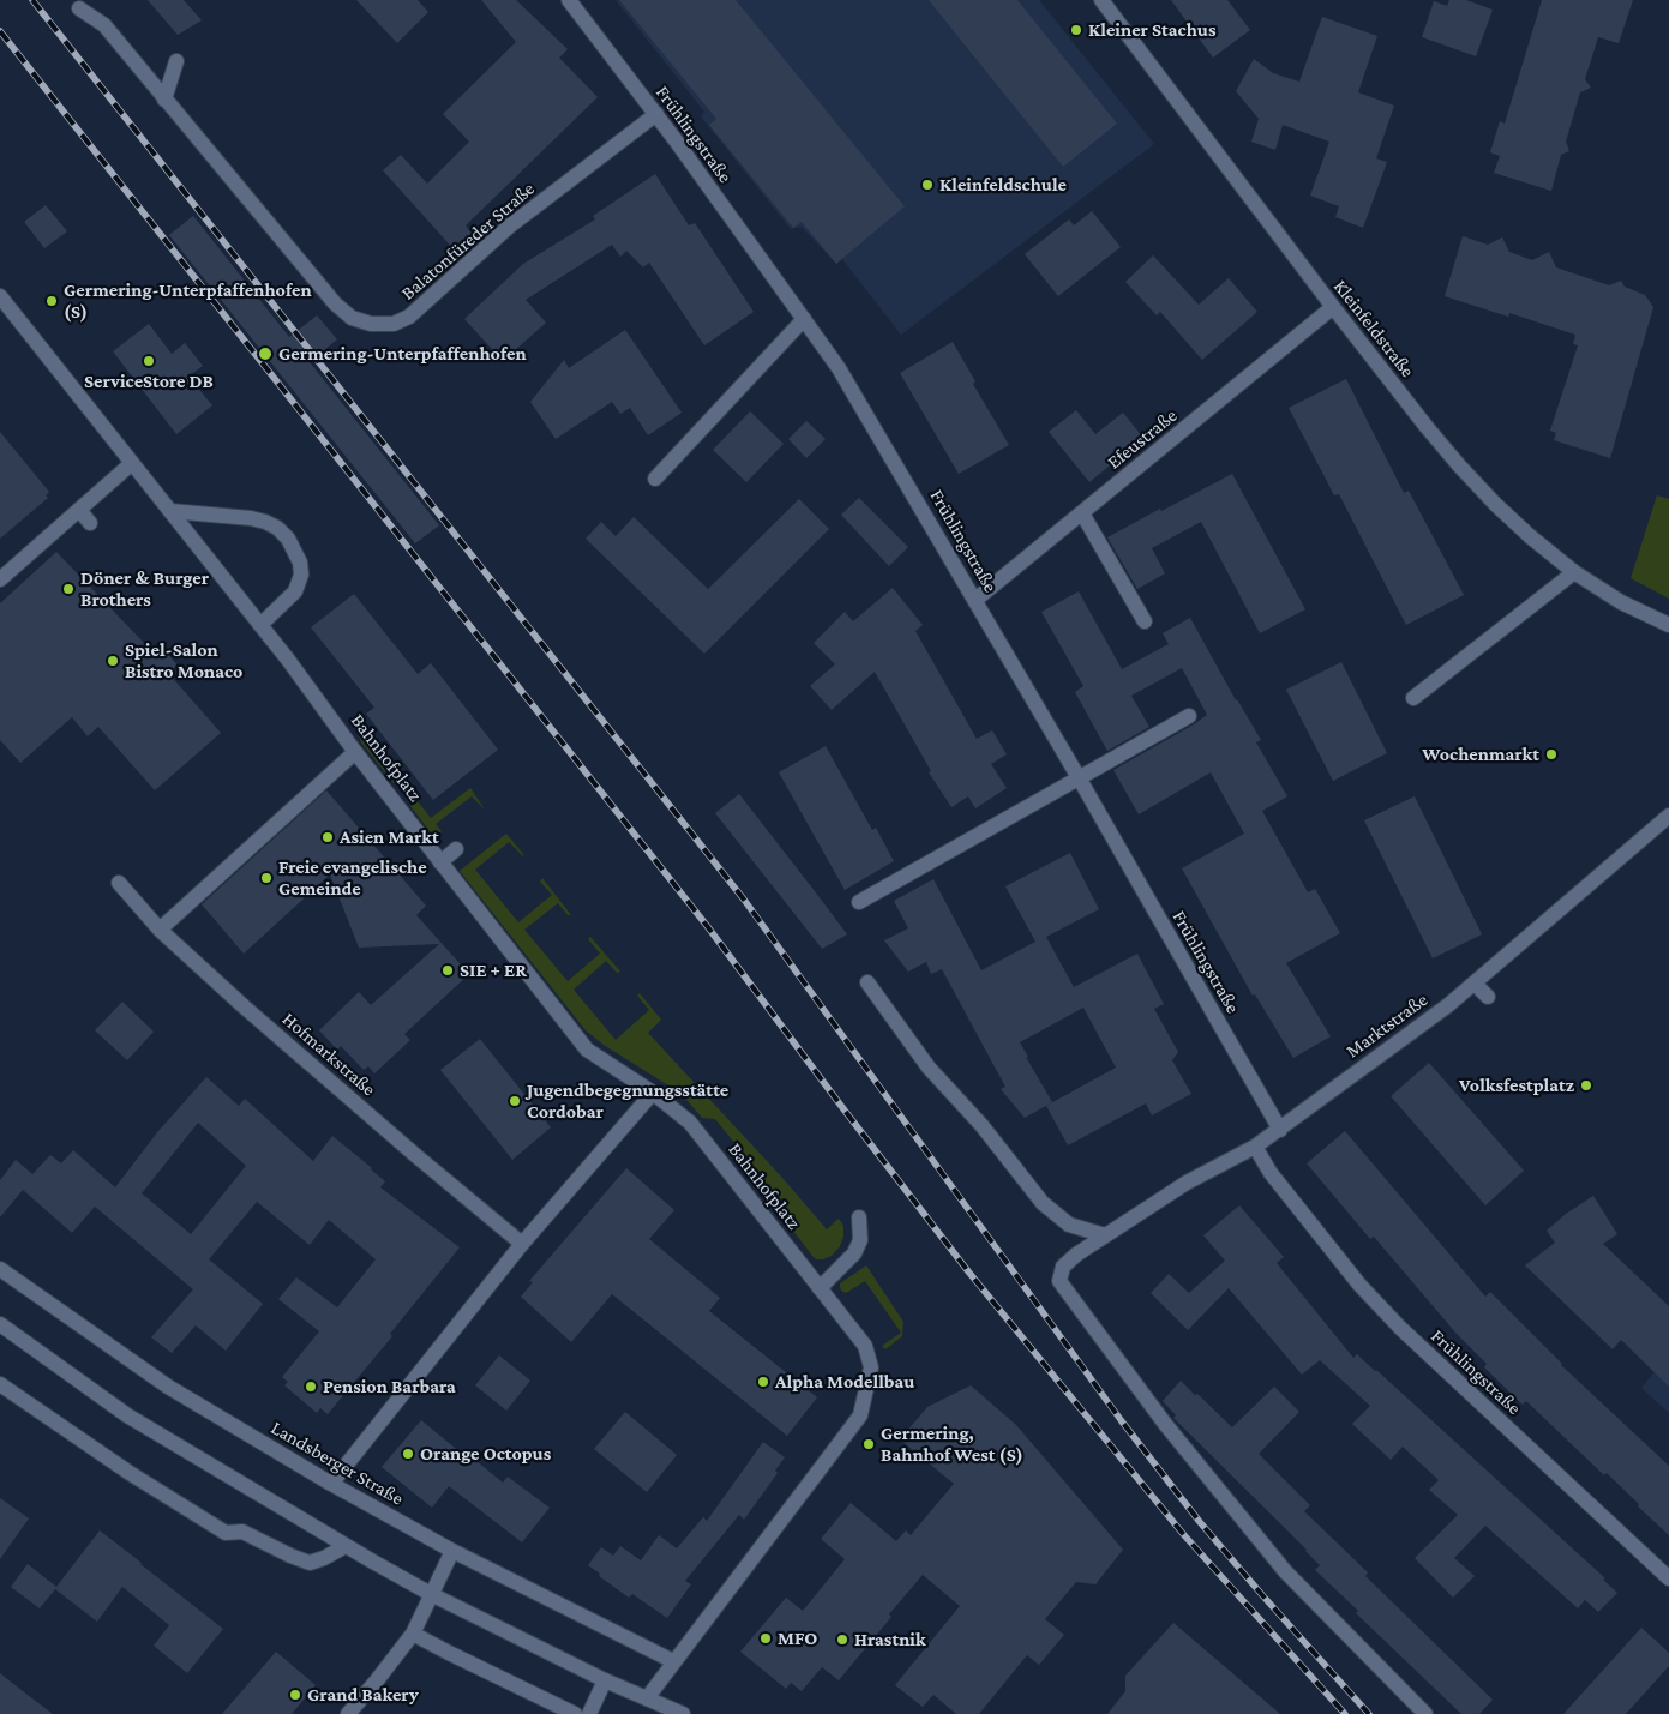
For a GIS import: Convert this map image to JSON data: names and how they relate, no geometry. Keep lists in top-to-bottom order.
{
  "streets": {
    "street": [
      "Frühlingstraße",
      "Balatonfüreder Straße",
      "Kleinfeldstraße",
      "Efeustraße",
      "Bahnhofplatz",
      "Marktstraße",
      "Hofmarkstraße",
      "Landsberger Straße"
    ]
  },
  "crossings": [
    ["Frühlingstraße", "Balatonfüreder Straße"],
    ["Frühlingstraße", "Efeustraße"],
    ["Frühlingstraße", "Marktstraße"],
    ["Kleinfeldstraße", "Efeustraße"],
    ["Bahnhofplatz", "Landsberger Straße"]
  ],
  "places": [
    "Kleiner Stachus",
    "Kleinfeldschule",
    "Germering-Unterpfaffenhofen (S)",
    "Germering-Unterpfaffenhofen",
    "ServiceStore DB",
    "Döner & Burger Brothers",
    "Spiel-Salon Bistro Monaco",
    "Wochenmarkt",
    "Asien Markt",
    "Freie evangelische Gemeinde",
    "SIE + ER",
    "Volksfestplatz",
    "Jugendbegegnungsstätte Cordobar",
    "Alpha Modellbau",
    "Pension Barbara",
    "Germering, Bahnhof West (S)",
    "Orange Octopus",
    "MFO",
    "Hrastnik",
    "Grand Bakery"
  ]
}
